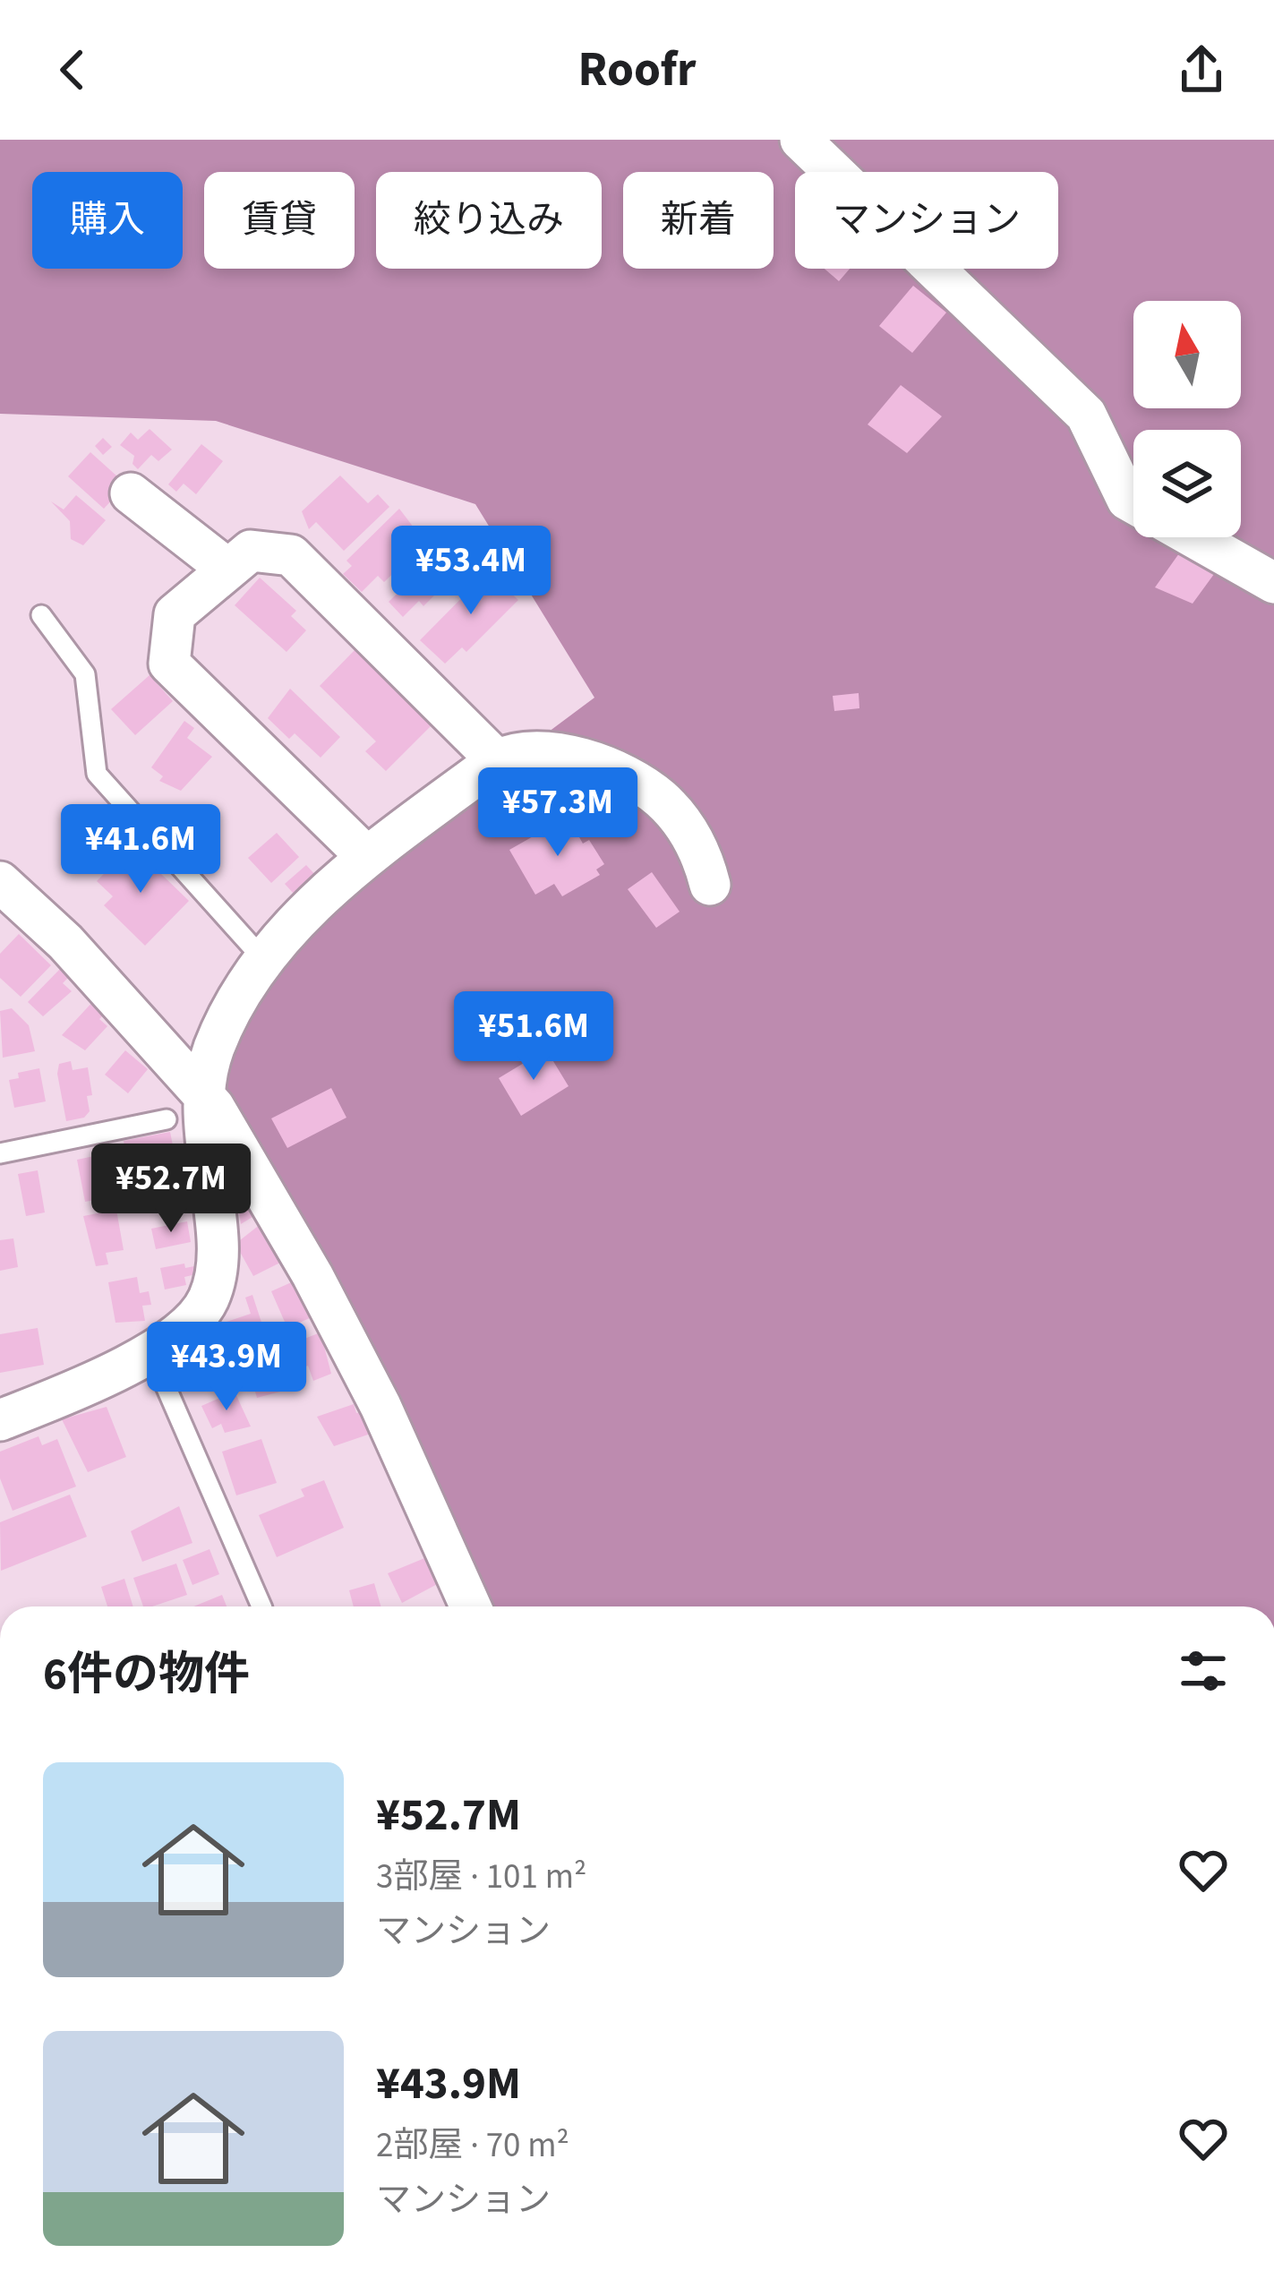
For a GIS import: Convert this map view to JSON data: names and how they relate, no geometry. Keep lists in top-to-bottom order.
{
  "north": "top",
  "page": {
    "header": "Roofr",
    "chip": [
      "購入",
      "賃貸",
      "絞り込み",
      "新着",
      "マンション"
    ],
    "price": [
      "¥53.4M",
      "¥57.3M",
      "¥41.6M",
      "¥51.6M",
      "¥52.7M",
      "¥43.9M"
    ],
    "heading": "6件の物件",
    "list": [
      {
        "name": "¥52.7M",
        "note": "3部屋 · 101 m² · マンション"
      },
      {
        "name": "¥43.9M",
        "note": "2部屋 · 70 m² · マンション"
      }
    ]
  }
}
